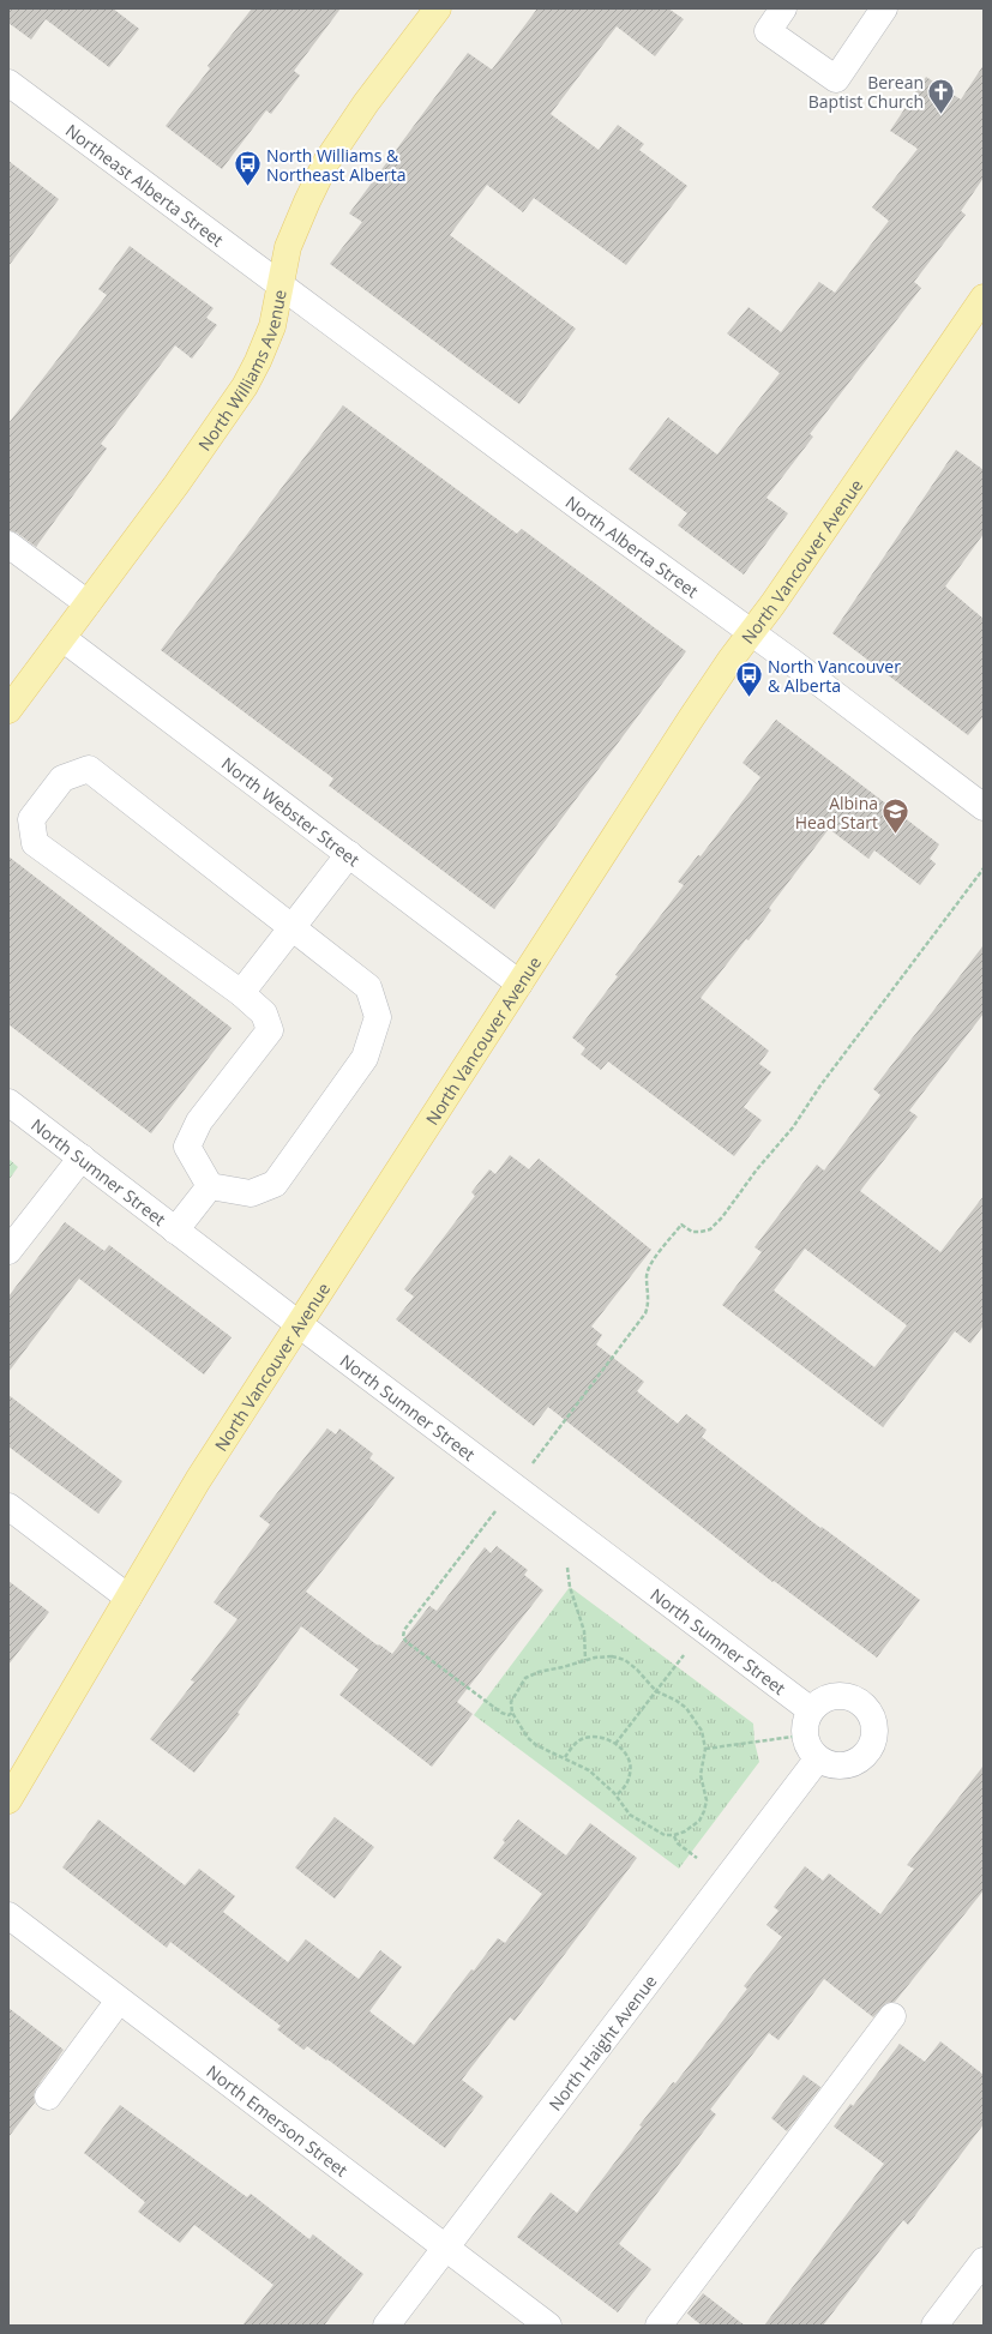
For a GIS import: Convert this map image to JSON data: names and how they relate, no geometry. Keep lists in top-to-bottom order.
{
  "streets": {
    "main road": ["North Williams Avenue", "North Vancouver Avenue"],
    "street": [
      "Northeast Alberta Street",
      "North Alberta Street",
      "North Webster Street",
      "North Sumner Street",
      "North Haight Avenue",
      "North Emerson Street"
    ]
  },
  "crossings": [
    ["Northeast Alberta Street", "North Williams Avenue"],
    ["Northeast Alberta Street", "North Alberta Street"],
    ["North Williams Avenue", "North Alberta Street"],
    ["North Williams Avenue", "North Webster Street"],
    ["North Alberta Street", "North Vancouver Avenue"],
    ["North Vancouver Avenue", "North Webster Street"],
    ["North Vancouver Avenue", "North Sumner Street"],
    ["North Sumner Street", "North Haight Avenue"],
    ["North Haight Avenue", "North Emerson Street"]
  ],
  "places": {
    "church": ["Berean Baptist Church"],
    "bus stop": ["North Williams & Northeast Alberta", "North Vancouver & Alberta"],
    "school or university": ["Albina Head Start"]
  }
}
